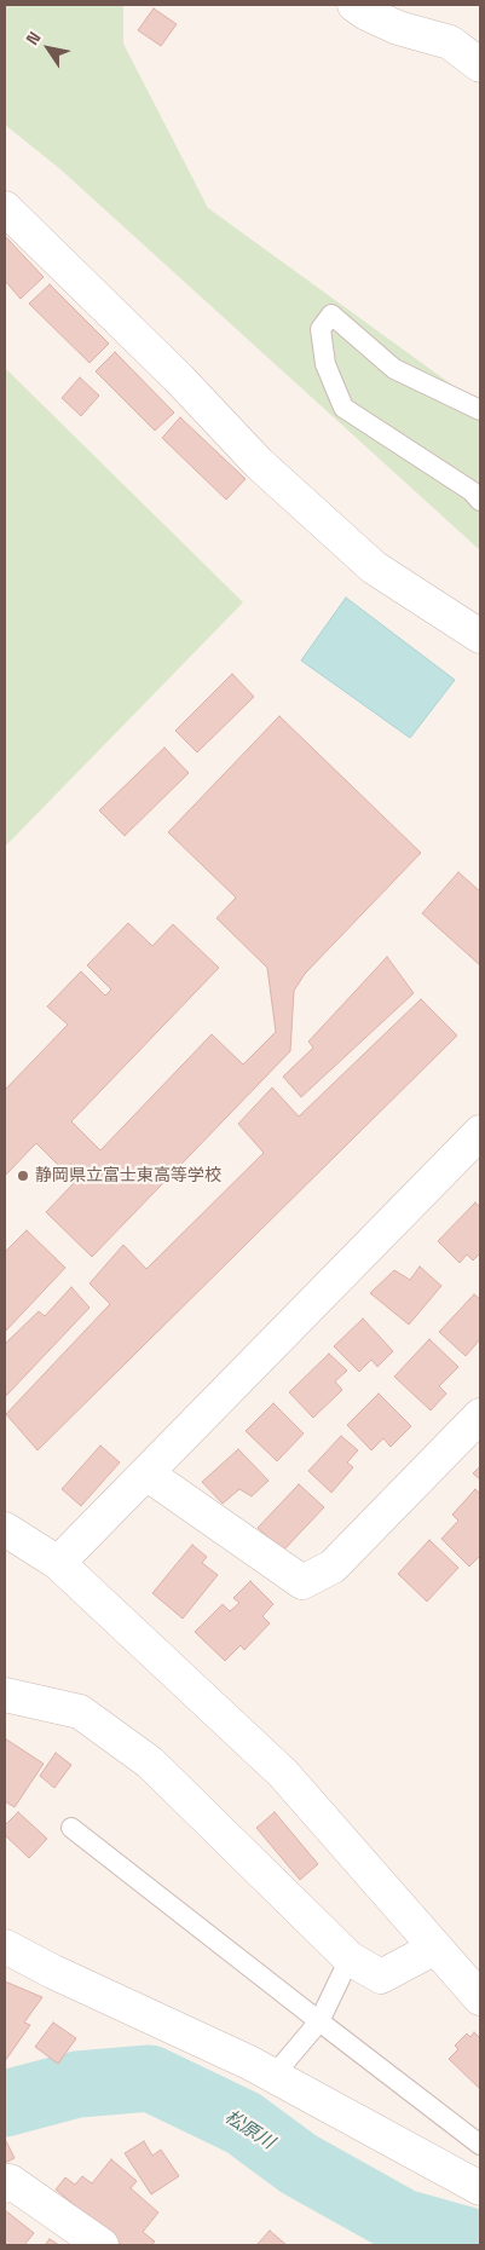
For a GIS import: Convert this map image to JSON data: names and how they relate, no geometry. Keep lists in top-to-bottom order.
{
  "water": ["松原川"],
  "places": ["静岡県立富士東高等学校"],
  "north": "top left"
}
